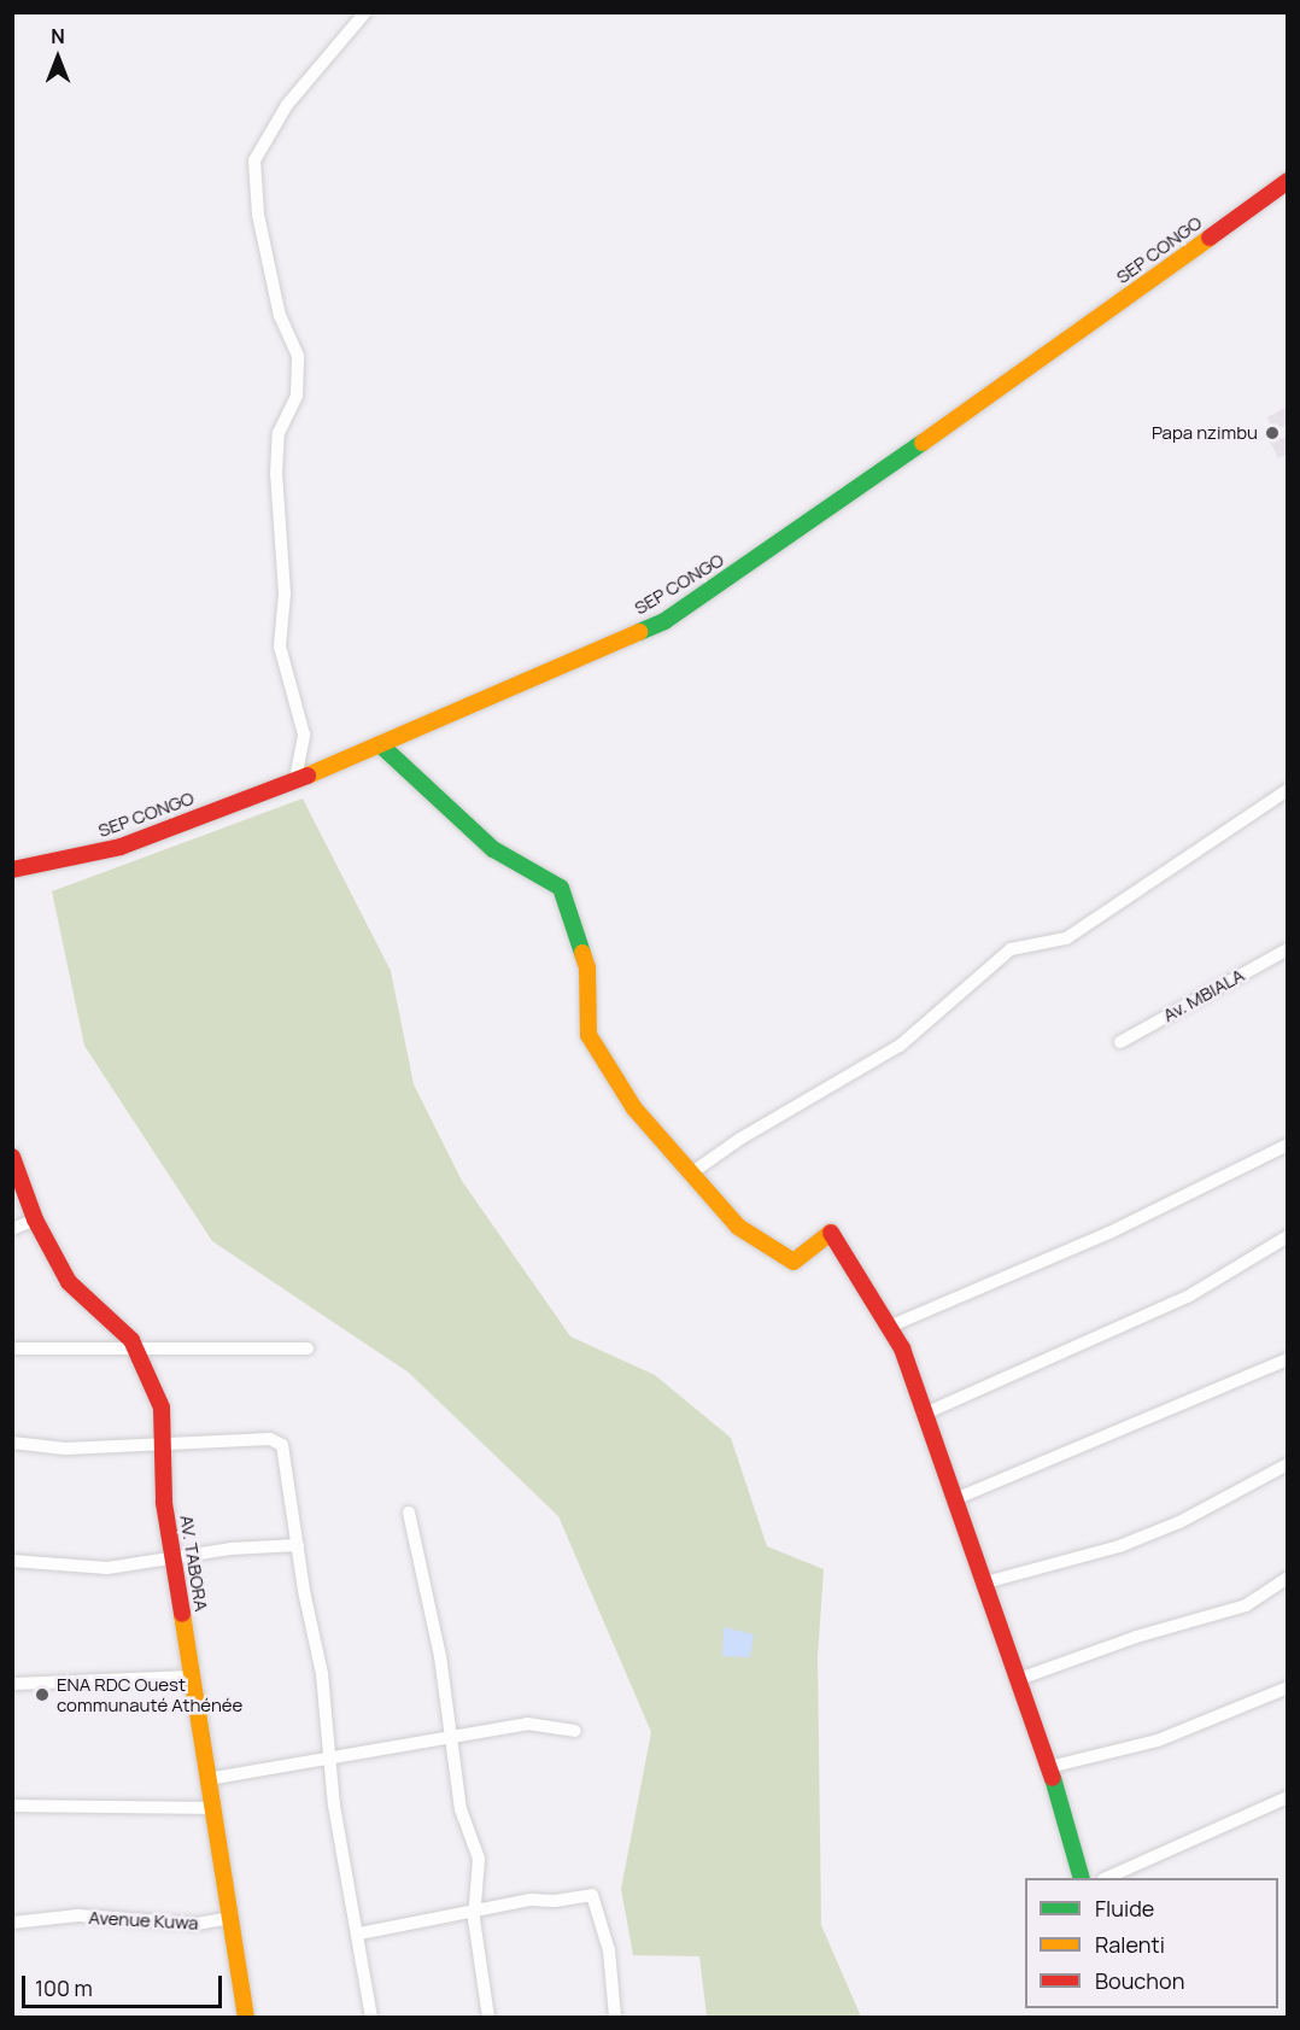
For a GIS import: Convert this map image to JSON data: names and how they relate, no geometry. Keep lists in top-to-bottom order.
{
  "streets": {
    "street": [
      "SEP CONGO",
      "Av. MBIALA",
      "AV. TABORA",
      "Avenue Kuwa"
    ]
  },
  "crossings": [
    ["AV. TABORA", "Avenue Kuwa"]
  ],
  "places": ["Papa nzimbu", "ENA RDC Ouest communauté Athénée"],
  "legend": ["Fluide", "Ralenti", "Bouchon"],
  "scale_bar": "100 m",
  "north": "top"
}
